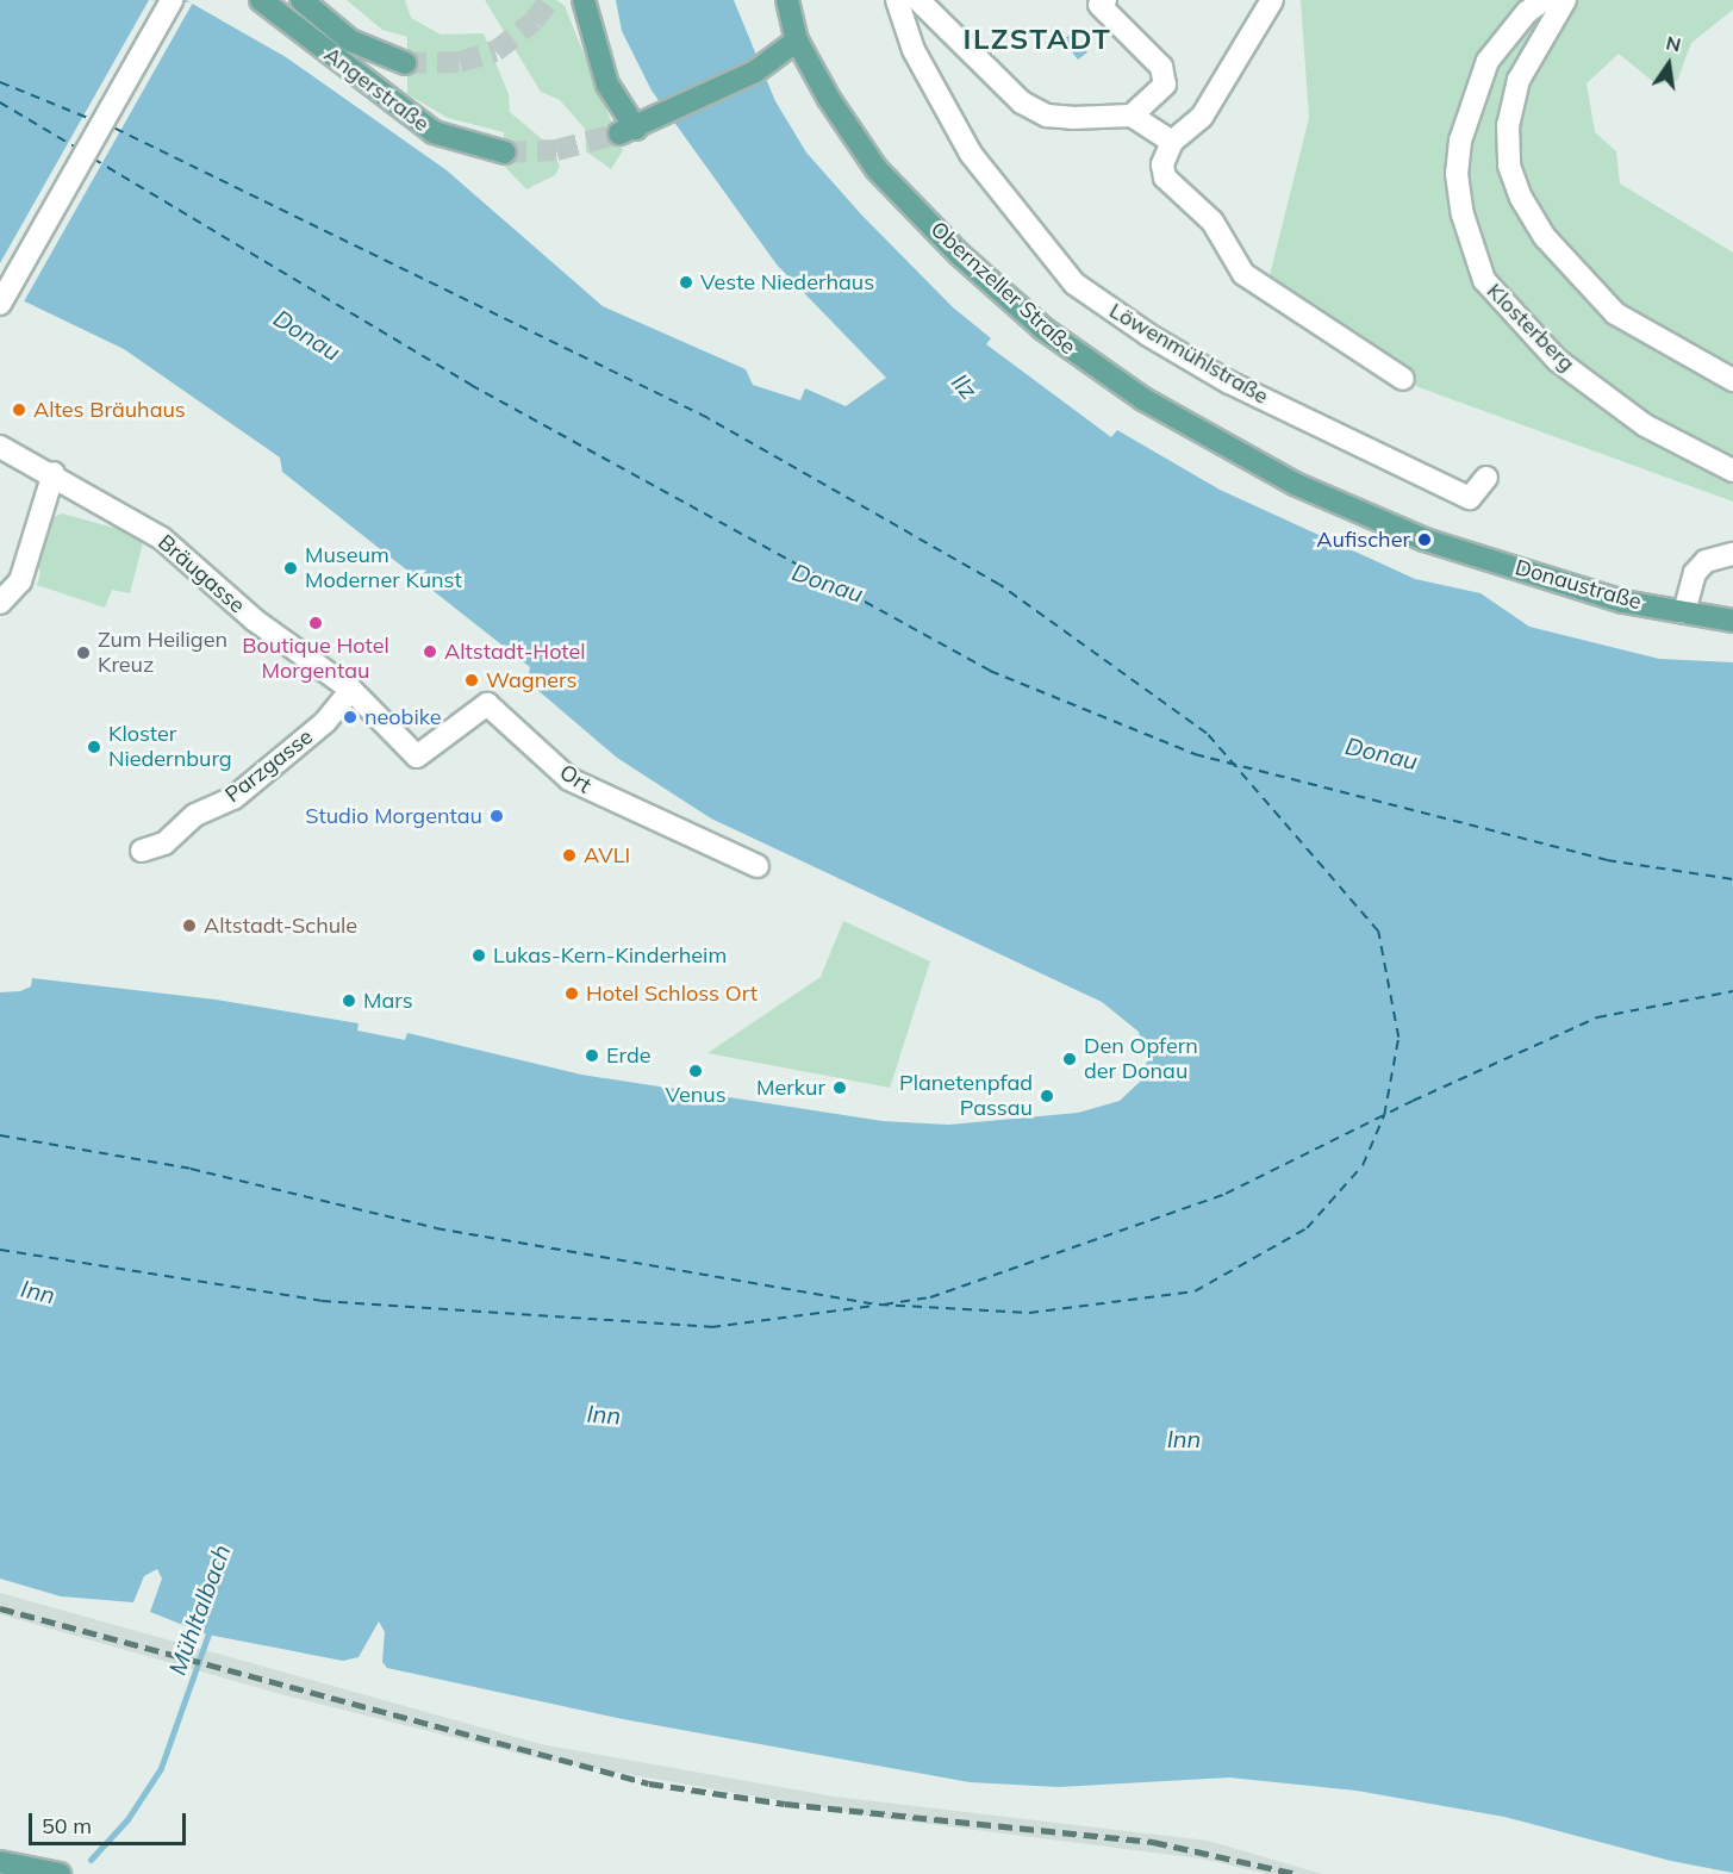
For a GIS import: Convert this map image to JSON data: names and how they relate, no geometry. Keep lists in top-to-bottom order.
{
  "streets": {
    "main road": ["Angerstraße", "Obernzeller Straße", "Donaustraße"],
    "street": [
      "Klosterberg",
      "Löwenmühlstraße",
      "Bräugasse",
      "Parzgasse",
      "Ort"
    ]
  },
  "crossings": [
    ["Obernzeller Straße", "Donaustraße"],
    ["Bräugasse", "Parzgasse"],
    ["Bräugasse", "Ort"]
  ],
  "districts": ["ILZSTADT"],
  "water": [
    "Donau",
    "Ilz",
    "Inn",
    "Mühltalbach"
  ],
  "places": [
    "Veste Niederhaus",
    "Altes Bräuhaus",
    "Aufischer",
    "Museum Moderner Kunst",
    "Boutique Hotel Morgentau",
    "Altstadt-Hotel",
    "Zum Heiligen Kreuz",
    "Wagners",
    "neobike",
    "Kloster Niedernburg",
    "Studio Morgentau",
    "AVLI",
    "Altstadt-Schule",
    "Lukas-Kern-Kinderheim",
    "Hotel Schloss Ort",
    "Mars",
    "Erde",
    "Den Opfern der Donau",
    "Venus",
    "Merkur",
    "Planetenpfad Passau"
  ],
  "scale_bar": "50 m",
  "north": "top"
}
